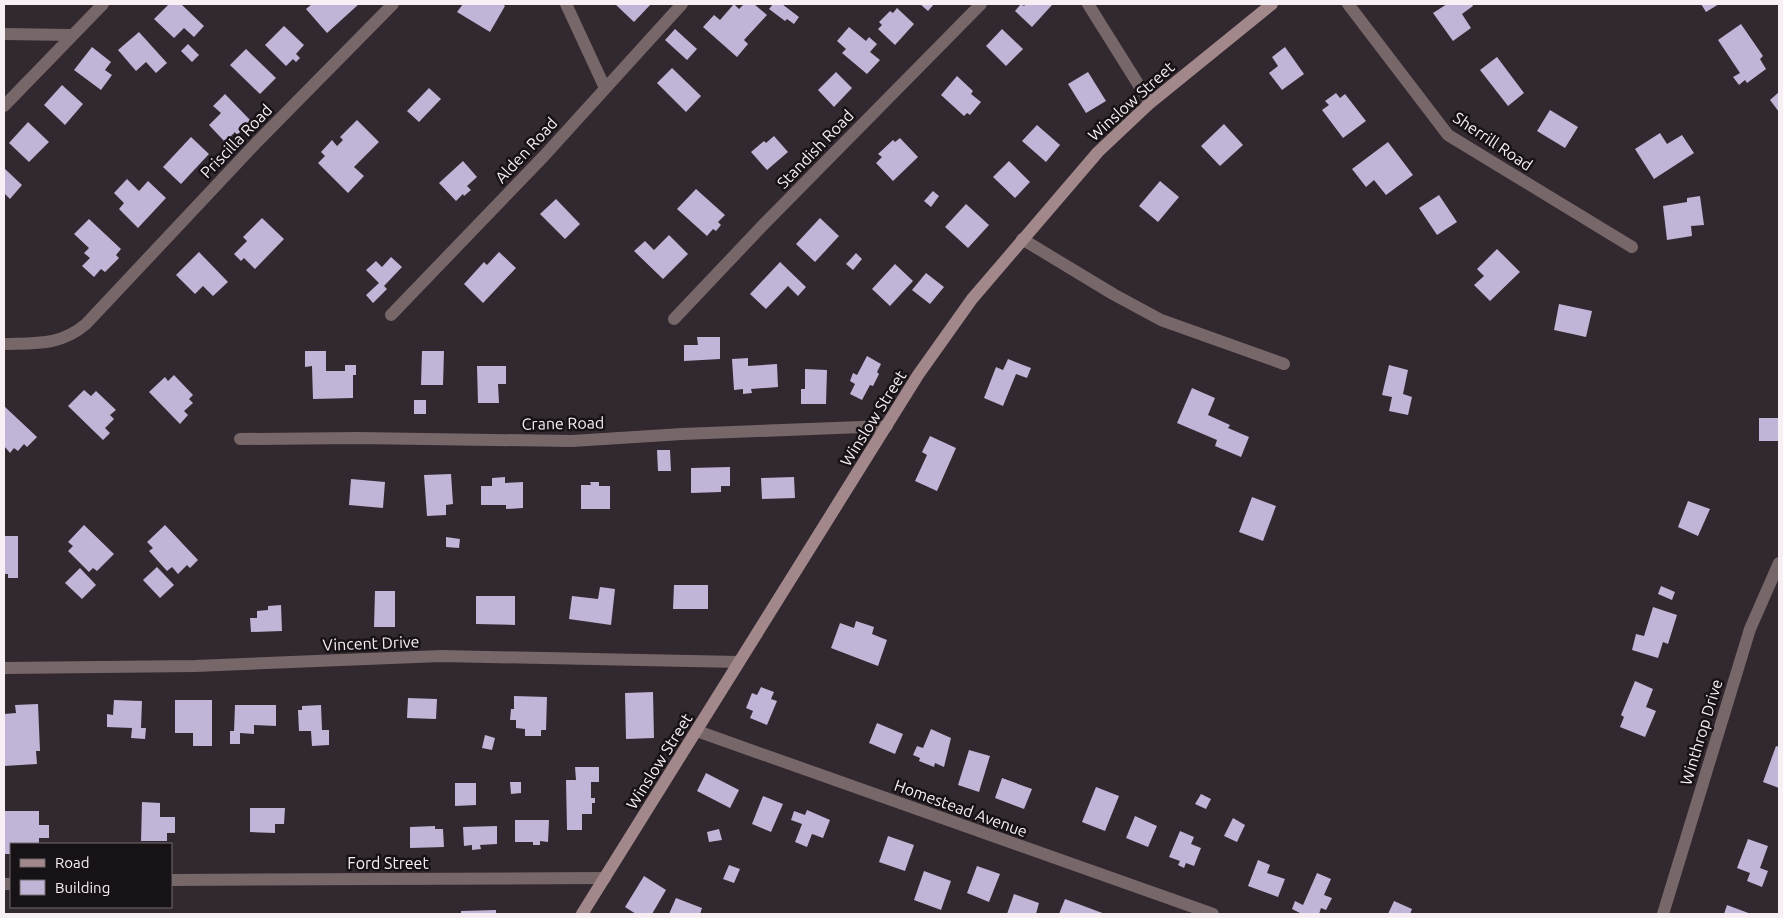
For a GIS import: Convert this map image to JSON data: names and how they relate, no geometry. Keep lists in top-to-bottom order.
{
  "streets": {
    "street": [
      "Winslow Street",
      "Priscilla Road",
      "Sherrill Road",
      "Standish Road",
      "Alden Road",
      "Crane Road",
      "Vincent Drive",
      "Winthrop Drive",
      "Homestead Avenue",
      "Ford Street"
    ]
  },
  "crossings": [
    ["Winslow Street", "Crane Road"],
    ["Winslow Street", "Vincent Drive"],
    ["Winslow Street", "Homestead Avenue"],
    ["Winslow Street", "Ford Street"]
  ],
  "legend": ["Road", "Building"]
}
